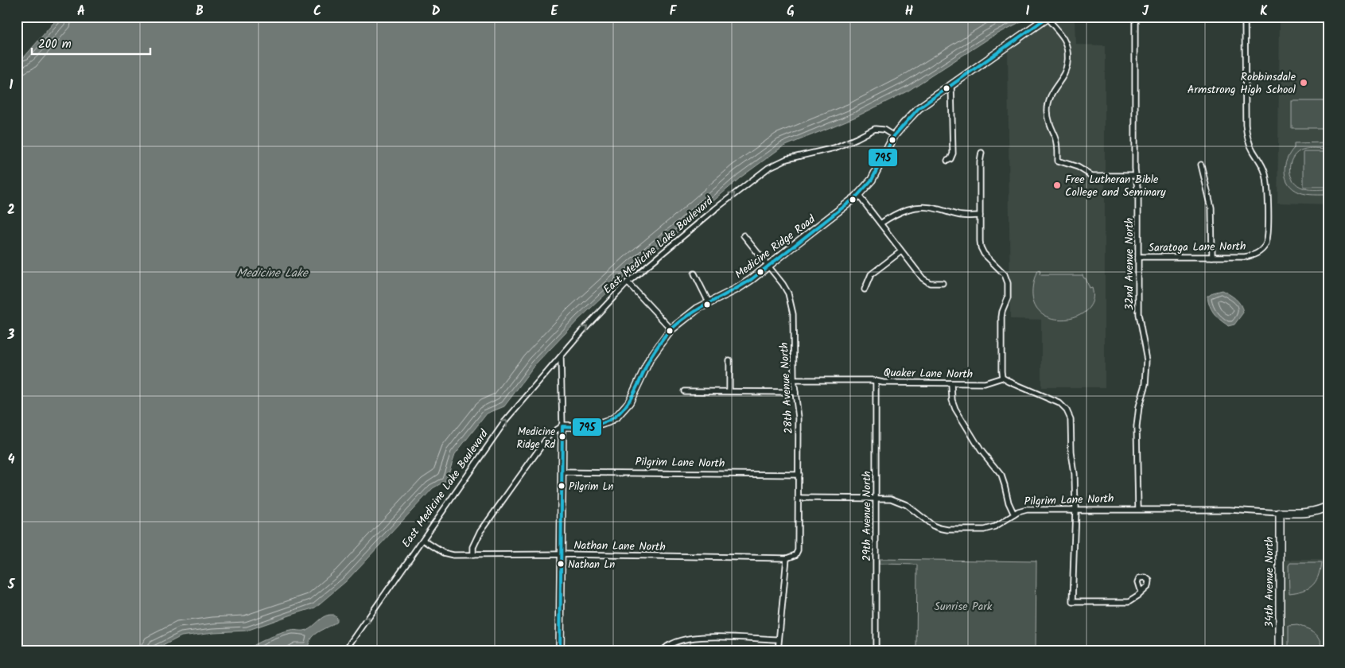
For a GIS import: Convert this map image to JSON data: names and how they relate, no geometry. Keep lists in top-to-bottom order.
{
  "streets": {
    "street": [
      "East Medicine Lake Boulevard",
      "Medicine Ridge Road",
      "Saratoga Lane North",
      "32nd Avenue North",
      "Quaker Lane North",
      "28th Avenue North",
      "Pilgrim Lane North",
      "29th Avenue North",
      "Nathan Lane North",
      "34th Avenue North"
    ]
  },
  "crossings": [
    ["East Medicine Lake Boulevard", "Medicine Ridge Road"],
    ["East Medicine Lake Boulevard", "Nathan Lane North"],
    ["Medicine Ridge Road", "28th Avenue North"],
    ["Saratoga Lane North", "32nd Avenue North"],
    ["32nd Avenue North", "Pilgrim Lane North"],
    ["Quaker Lane North", "28th Avenue North"],
    ["Quaker Lane North", "29th Avenue North"],
    ["28th Avenue North", "Pilgrim Lane North"],
    ["28th Avenue North", "Nathan Lane North"],
    ["Pilgrim Lane North", "29th Avenue North"],
    ["Pilgrim Lane North", "34th Avenue North"]
  ],
  "one_way": ["East Medicine Lake Boulevard"],
  "water": ["Medicine Lake"],
  "parks": ["Sunrise Park"],
  "places": [
    "Robbinsdale Armstrong High School",
    "Free Lutheran Bible College and Seminary",
    "Medicine Ridge Rd",
    "Pilgrim Ln",
    "Nathan Ln"
  ],
  "lines": ["transit line 795"],
  "scale_bar": "200 m",
  "grid": {
    "columns": [
      "A",
      "B",
      "C",
      "D",
      "E",
      "F",
      "G",
      "H",
      "I",
      "J",
      "K"
    ],
    "rows": [
      "1",
      "2",
      "3",
      "4",
      "5"
    ]
  }
}
